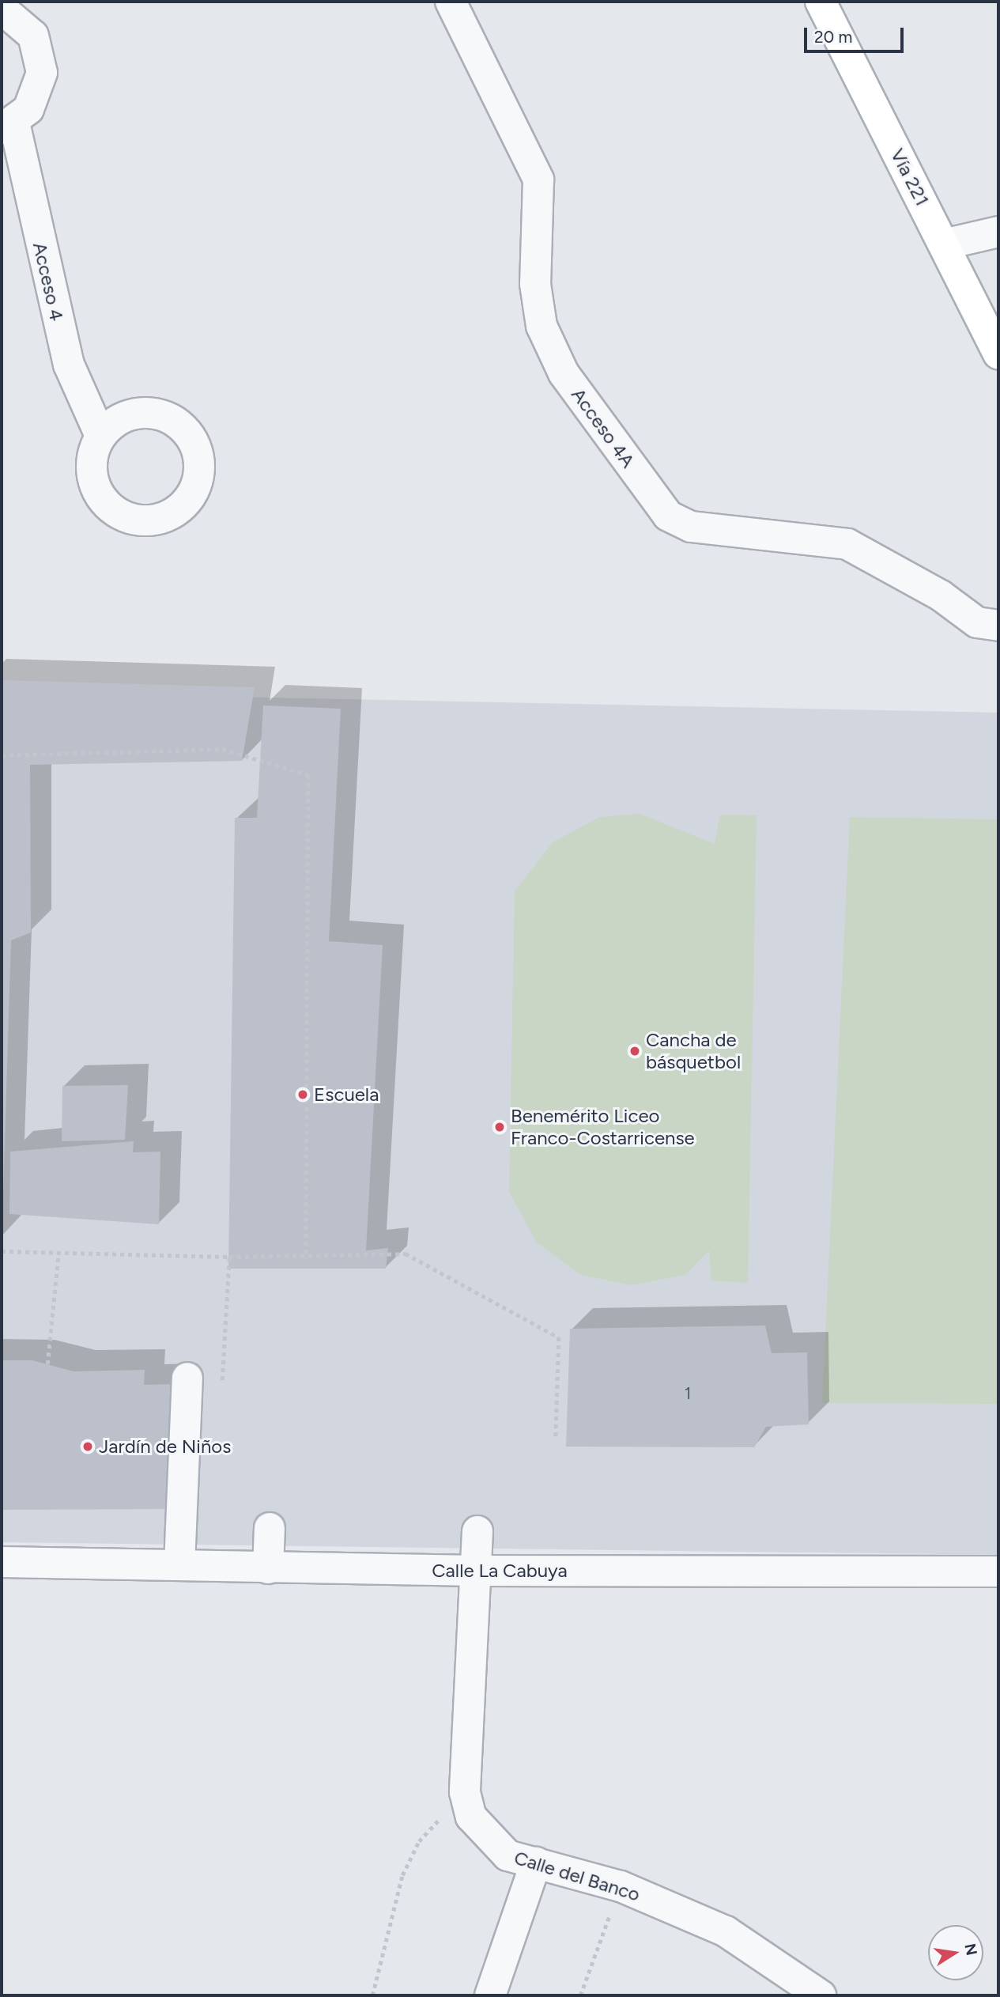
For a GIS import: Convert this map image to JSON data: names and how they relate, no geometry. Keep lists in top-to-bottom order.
{
  "streets": {
    "main road": ["Vía 221"],
    "street": [
      "Acceso 4",
      "Acceso 4A",
      "Calle La Cabuya",
      "Calle del Banco"
    ]
  },
  "crossings": [
    ["Calle La Cabuya", "Calle del Banco"]
  ],
  "places": [
    "Cancha de básquetbol",
    "Escuela",
    "Benemérito Liceo Franco-Costarricense",
    "Jardín de Niños"
  ],
  "house_numbers": ["1"],
  "scale_bar": "20 m",
  "north": "right"
}
